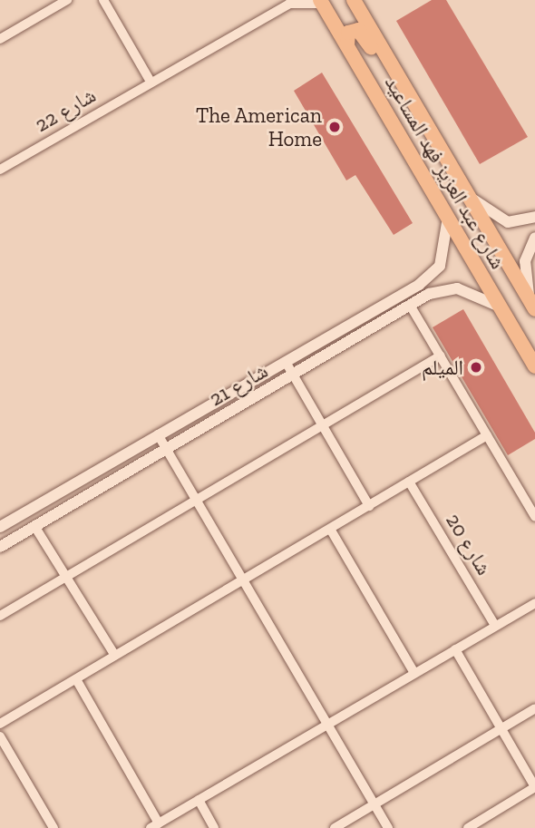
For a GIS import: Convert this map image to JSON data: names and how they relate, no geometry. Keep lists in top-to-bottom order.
{
  "streets": {
    "main road": ["شارع عبد العزيز فهد المساعيد"],
    "street": ["شارع 22", "شارع 21", "شارع 20"]
  },
  "crossings": [
    ["شارع 22", "شارع عبد العزيز فهد المساعيد"],
    ["شارع عبد العزيز فهد المساعيد", "شارع 21"]
  ],
  "places": ["The American Home", "الميلم"]
}
